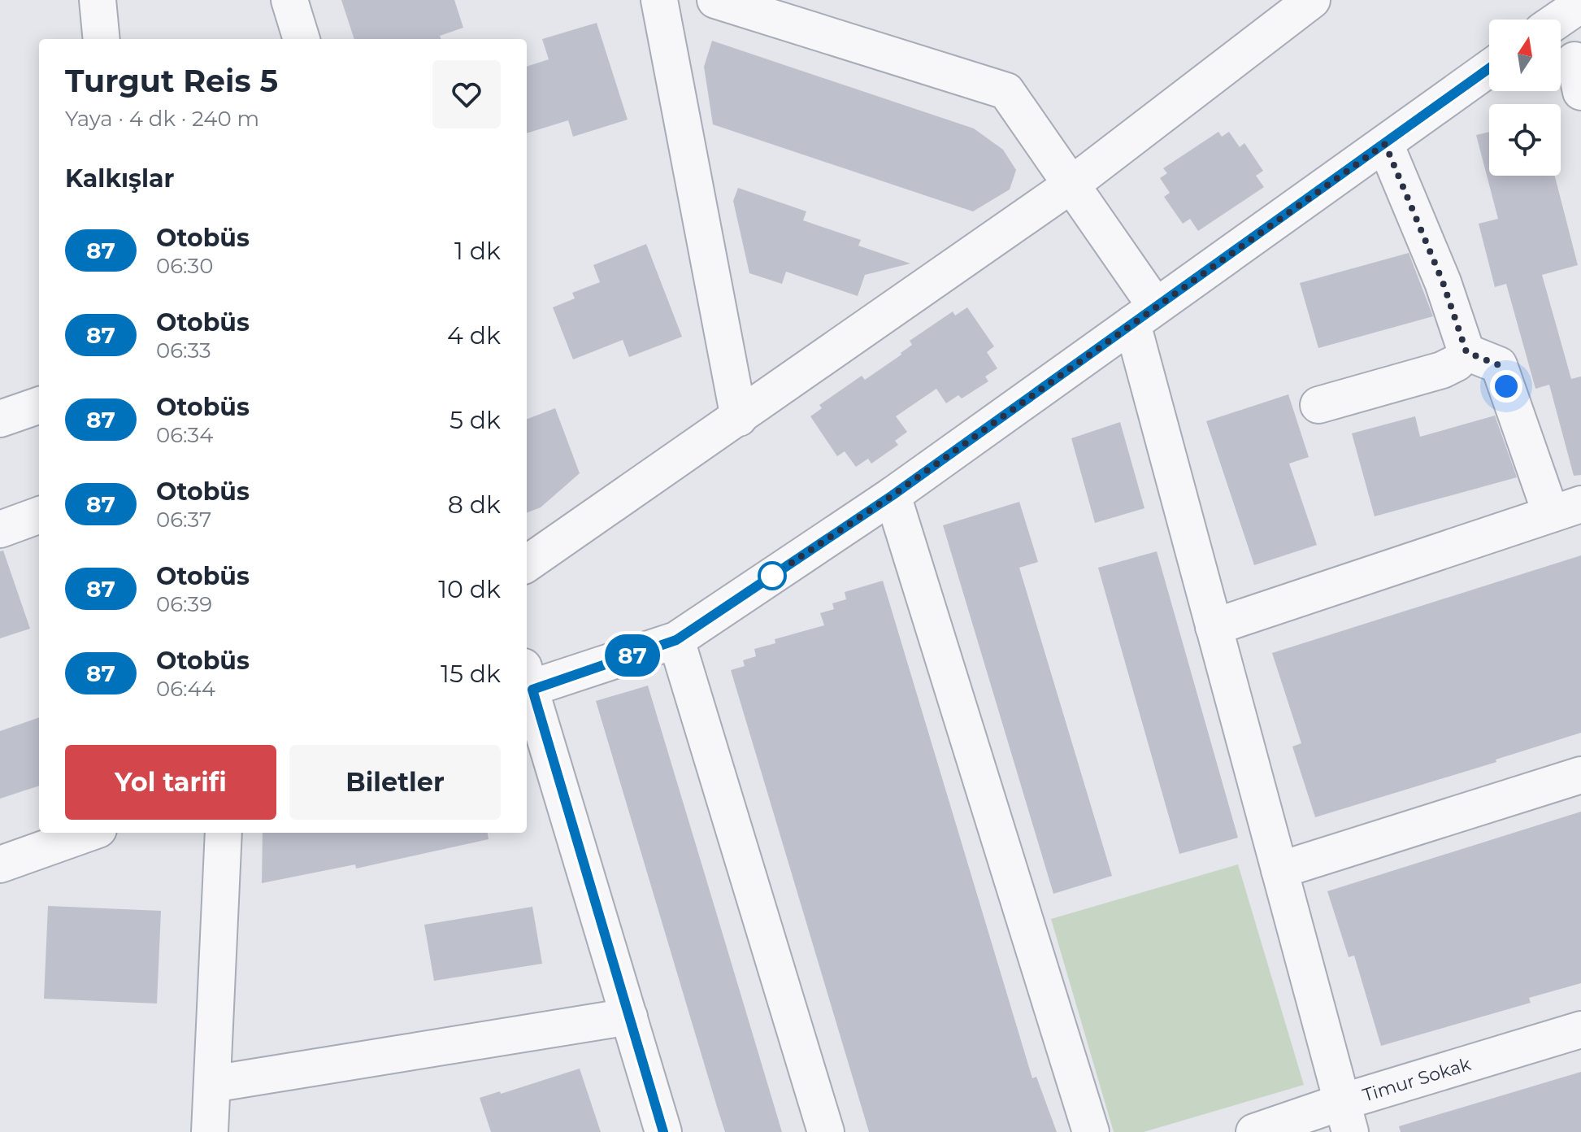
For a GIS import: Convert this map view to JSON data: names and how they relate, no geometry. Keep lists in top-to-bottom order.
{
  "streets": {
    "street": ["Timur Sokak"]
  },
  "lines": ["bus line 87"],
  "north": "top",
  "page": {
    "on_map": "87",
    "heading": [
      ["Turgut Reis 5", "Yaya · 4 dk · 240 m"],
      "Kalkışlar"
    ],
    "list": [
      {
        "mark": "87",
        "name": "Otobüs",
        "note": "06:30",
        "value": "1 dk"
      },
      {
        "mark": "87",
        "name": "Otobüs",
        "note": "06:33",
        "value": "4 dk"
      },
      {
        "mark": "87",
        "name": "Otobüs",
        "note": "06:34",
        "value": "5 dk"
      },
      {
        "mark": "87",
        "name": "Otobüs",
        "note": "06:37",
        "value": "8 dk"
      },
      {
        "mark": "87",
        "name": "Otobüs",
        "note": "06:39",
        "value": "10 dk"
      },
      {
        "mark": "87",
        "name": "Otobüs",
        "note": "06:44",
        "value": "15 dk"
      }
    ],
    "buttons": ["Yol tarifi", "Biletler"]
  }
}
